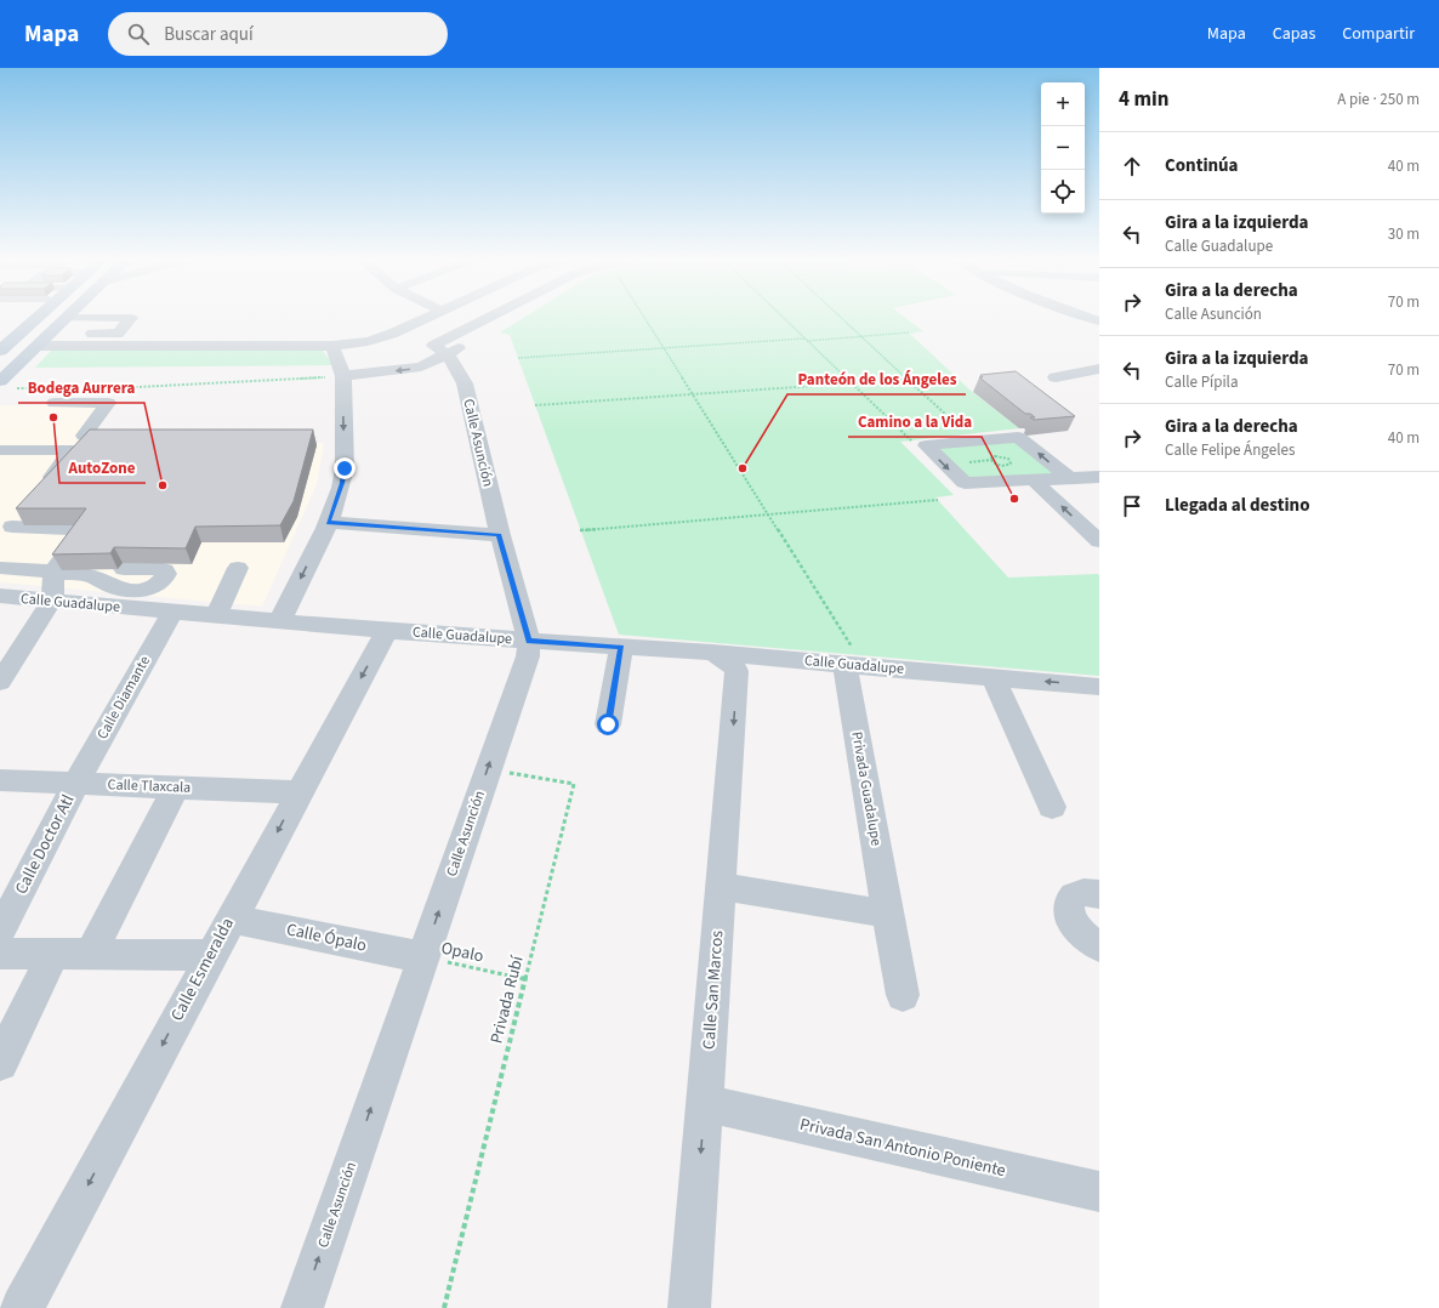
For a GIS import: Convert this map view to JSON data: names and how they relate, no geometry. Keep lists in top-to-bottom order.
{
  "streets": {
    "street": [
      "Calle Asunción",
      "Calle Guadalupe",
      "Calle Diamante",
      "Calle Tlaxcala",
      "Privada Guadalupe",
      "Calle Doctor Atl",
      "Calle Ópalo",
      "Calle Esmeralda",
      "Calle San Marcos",
      "Privada San Antonio Poniente"
    ],
    "path": ["Opalo", "Privada Rubí"]
  },
  "crossings": [
    ["Calle Asunción", "Calle Guadalupe"],
    ["Calle Asunción", "Calle Ópalo"],
    ["Calle Asunción", "Opalo"],
    ["Calle Asunción", "Privada Rubí"],
    ["Calle Guadalupe", "Calle Diamante"],
    ["Calle Guadalupe", "Privada Guadalupe"],
    ["Calle Guadalupe", "Calle Esmeralda"],
    ["Calle Guadalupe", "Calle San Marcos"],
    ["Calle Diamante", "Calle Tlaxcala"],
    ["Calle Diamante", "Calle Doctor Atl"],
    ["Calle Tlaxcala", "Calle Doctor Atl"],
    ["Calle Tlaxcala", "Calle Esmeralda"],
    ["Calle Ópalo", "Opalo"],
    ["Calle Ópalo", "Calle Esmeralda"],
    ["Opalo", "Privada Rubí"],
    ["Calle San Marcos", "Privada San Antonio Poniente"]
  ],
  "one_way": ["Calle Asunción", "Calle San Marcos"],
  "places": [
    "AutoZone",
    "Panteón de los Ángeles",
    "Bodega Aurrera",
    "Camino a la Vida"
  ],
  "page": {
    "header": "Mapa",
    "search": "Buscar aquí",
    "nav": ["Mapa", "Capas", "Compartir"],
    "heading": ["4 min", "A pie · 250 m"],
    "map_buttons": ["+", "−"],
    "list": [
      ["Continúa", "40 m"],
      ["Gira a la izquierda", "Calle Guadalupe", "30 m"],
      ["Gira a la derecha", "Calle Asunción", "70 m"],
      ["Gira a la izquierda", "Calle Pípila", "70 m"],
      ["Gira a la derecha", "Calle Felipe Ángeles", "40 m"],
      "Llegada al destino"
    ]
  }
}
